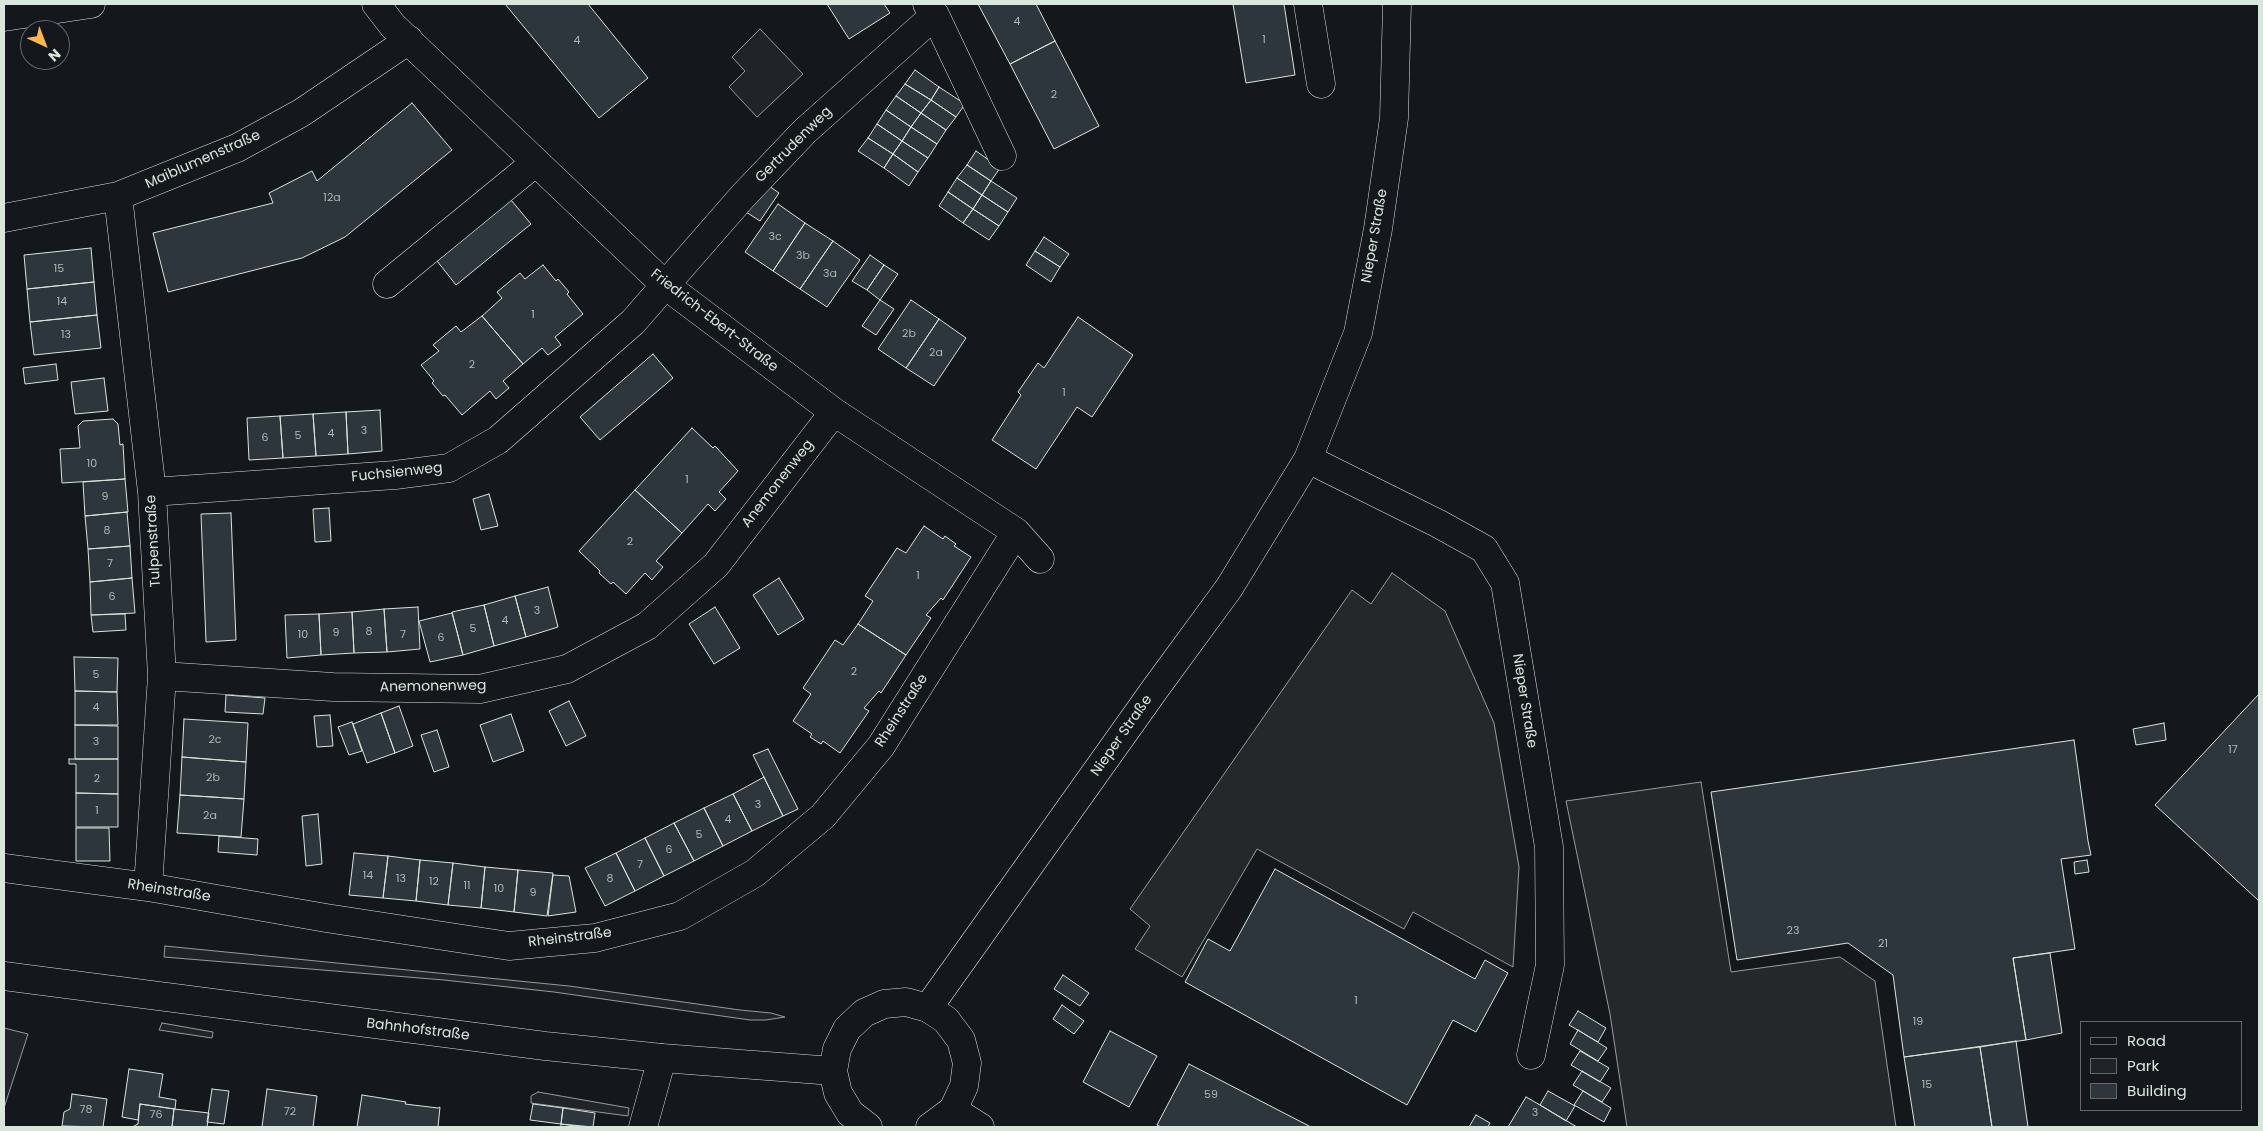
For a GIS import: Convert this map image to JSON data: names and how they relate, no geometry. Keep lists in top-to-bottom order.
{
  "streets": {
    "street": [
      "Gertrudenweg",
      "Maiblumenstraße",
      "Nieper Straße",
      "Friedrich-Ebert-Straße",
      "Fuchsienweg",
      "Anemonenweg",
      "Tulpenstraße",
      "Rheinstraße",
      "Bahnhofstraße"
    ]
  },
  "crossings": [
    ["Gertrudenweg", "Friedrich-Ebert-Straße"],
    ["Gertrudenweg", "Fuchsienweg"],
    ["Maiblumenstraße", "Friedrich-Ebert-Straße"],
    ["Maiblumenstraße", "Tulpenstraße"],
    ["Friedrich-Ebert-Straße", "Fuchsienweg"],
    ["Friedrich-Ebert-Straße", "Anemonenweg"],
    ["Friedrich-Ebert-Straße", "Rheinstraße"],
    ["Fuchsienweg", "Tulpenstraße"],
    ["Anemonenweg", "Tulpenstraße"],
    ["Tulpenstraße", "Rheinstraße"]
  ],
  "house_numbers": [
    "4",
    "1",
    "4",
    "2",
    "12a",
    "3c",
    "3b",
    "15",
    "3a",
    "14",
    "1",
    "2b",
    "13",
    "2a",
    "2",
    "1",
    "3",
    "4",
    "5",
    "6",
    "10",
    "1",
    "9",
    "8",
    "2",
    "7",
    "1",
    "6",
    "3",
    "4",
    "5",
    "8",
    "9",
    "10",
    "7",
    "6",
    "2",
    "5",
    "4",
    "2c",
    "3",
    "17",
    "2b",
    "2",
    "3",
    "1",
    "2a",
    "4",
    "5",
    "6",
    "7",
    "14",
    "13",
    "8",
    "12",
    "11",
    "10",
    "9",
    "23",
    "21",
    "1",
    "19",
    "15",
    "59",
    "78",
    "72",
    "3",
    "76"
  ],
  "legend": ["Road", "Park", "Building"],
  "north": "bottom right"
}
